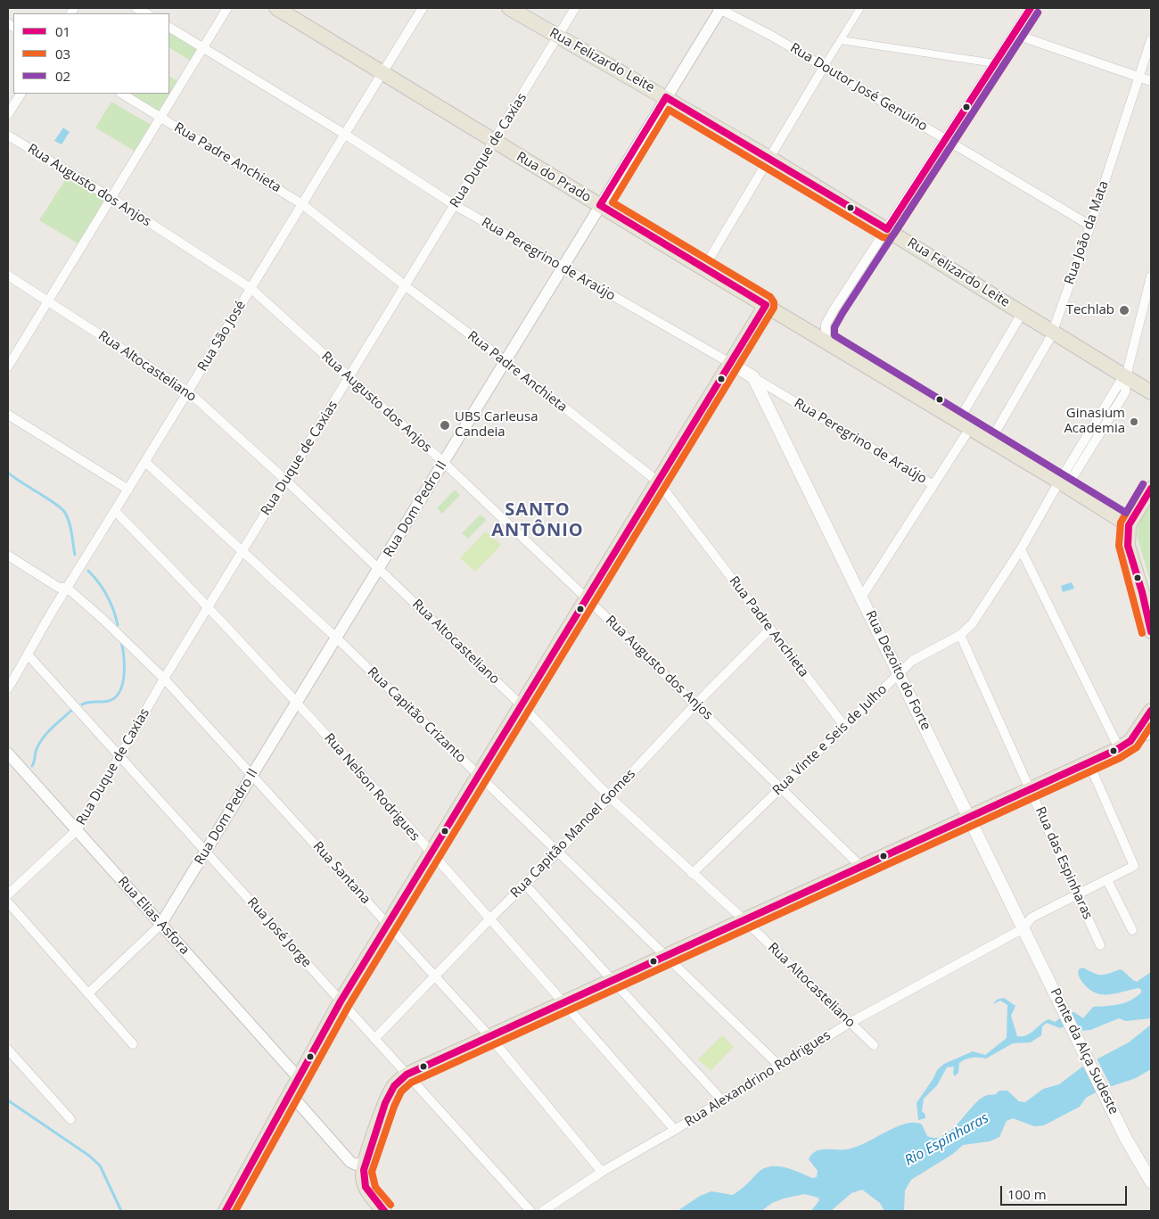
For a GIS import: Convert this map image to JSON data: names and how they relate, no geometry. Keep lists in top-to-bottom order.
{
  "streets": {
    "main road": [
      "Rua Felizardo Leite",
      "Rua do Prado",
      "Rua Peregrino de Araújo",
      "Rua Dezoito do Forte",
      "Ponte da Alça Sudeste"
    ],
    "street": [
      "Rua Doutor José Genuíno",
      "Rua Duque de Caxias",
      "Rua Padre Anchieta",
      "Rua Augusto dos Anjos",
      "Rua João da Mata",
      "Rua São José",
      "Rua Altocasteliano",
      "Rua Dom Pedro II",
      "Rua Capitão Crizanto",
      "Rua Vinte e Seis de Julho",
      "Rua Nelson Rodrigues",
      "Rua Capitão Manoel Gomes",
      "Rua das Espinharas",
      "Rua Santana",
      "Rua Elias Asfora",
      "Rua José Jorge",
      "Rua Alexandrino Rodrigues"
    ]
  },
  "crossings": [
    ["Rua Felizardo Leite", "Rua Duque de Caxias"],
    ["Rua Felizardo Leite", "Rua João da Mata"],
    ["Rua Felizardo Leite", "Rua Dom Pedro II"],
    ["Rua Felizardo Leite", "Rua Vinte e Seis de Julho"],
    ["Rua Doutor José Genuíno", "Rua João da Mata"],
    ["Rua Doutor José Genuíno", "Rua Dom Pedro II"],
    ["Rua Duque de Caxias", "Rua Padre Anchieta"],
    ["Rua Duque de Caxias", "Rua do Prado"],
    ["Rua Duque de Caxias", "Rua Augusto dos Anjos"],
    ["Rua Duque de Caxias", "Rua Peregrino de Araújo"],
    ["Rua Duque de Caxias", "Rua Altocasteliano"],
    ["Rua Duque de Caxias", "Rua Capitão Crizanto"],
    ["Rua Duque de Caxias", "Rua Nelson Rodrigues"],
    ["Rua Duque de Caxias", "Rua Santana"],
    ["Rua Duque de Caxias", "Rua Elias Asfora"],
    ["Rua Duque de Caxias", "Rua José Jorge"],
    ["Rua Padre Anchieta", "Rua São José"],
    ["Rua Padre Anchieta", "Rua Dom Pedro II"],
    ["Rua Padre Anchieta", "Rua Vinte e Seis de Julho"],
    ["Rua Padre Anchieta", "Rua Capitão Manoel Gomes"],
    ["Rua do Prado", "Rua João da Mata"],
    ["Rua do Prado", "Rua São José"],
    ["Rua do Prado", "Rua Dom Pedro II"],
    ["Rua do Prado", "Rua Vinte e Seis de Julho"],
    ["Rua Augusto dos Anjos", "Rua São José"],
    ["Rua Augusto dos Anjos", "Rua Dom Pedro II"],
    ["Rua Augusto dos Anjos", "Rua Vinte e Seis de Julho"],
    ["Rua Augusto dos Anjos", "Rua Capitão Manoel Gomes"],
    ["Rua Peregrino de Araújo", "Rua São José"],
    ["Rua Peregrino de Araújo", "Rua Dom Pedro II"],
    ["Rua Peregrino de Araújo", "Rua Dezoito do Forte"],
    ["Rua São José", "Rua Altocasteliano"],
    ["Rua São José", "Rua Capitão Crizanto"],
    ["Rua São José", "Rua Nelson Rodrigues"],
    ["Rua São José", "Rua Santana"],
    ["Rua São José", "Rua José Jorge"],
    ["Rua Altocasteliano", "Rua Dom Pedro II"],
    ["Rua Altocasteliano", "Rua Vinte e Seis de Julho"],
    ["Rua Altocasteliano", "Rua Capitão Manoel Gomes"],
    ["Rua Altocasteliano", "Rua Alexandrino Rodrigues"],
    ["Rua Dom Pedro II", "Rua Capitão Crizanto"],
    ["Rua Dom Pedro II", "Rua Nelson Rodrigues"],
    ["Rua Dom Pedro II", "Rua Santana"],
    ["Rua Dom Pedro II", "Rua Elias Asfora"],
    ["Rua Dom Pedro II", "Rua José Jorge"],
    ["Rua Dezoito do Forte", "Rua Vinte e Seis de Julho"],
    ["Rua Dezoito do Forte", "Ponte da Alça Sudeste"],
    ["Rua Dezoito do Forte", "Rua Alexandrino Rodrigues"],
    ["Rua Capitão Crizanto", "Rua Capitão Manoel Gomes"],
    ["Rua Capitão Crizanto", "Rua Alexandrino Rodrigues"],
    ["Rua Vinte e Seis de Julho", "Rua das Espinharas"],
    ["Rua Nelson Rodrigues", "Rua Capitão Manoel Gomes"],
    ["Rua Nelson Rodrigues", "Rua Alexandrino Rodrigues"],
    ["Rua Capitão Manoel Gomes", "Rua Santana"],
    ["Rua Capitão Manoel Gomes", "Rua José Jorge"],
    ["Rua das Espinharas", "Rua Alexandrino Rodrigues"],
    ["Rua Santana", "Rua Alexandrino Rodrigues"]
  ],
  "districts": ["SANTO ANTÔNIO"],
  "water": ["Rio Espinharas"],
  "places": ["Techlab", "Ginasium Academia", "UBS Carleusa Candeia"],
  "lines": ["transit line 01", "transit line 03", "transit line 02"],
  "legend": ["01", "03", "02"],
  "scale_bar": "100 m"
}
